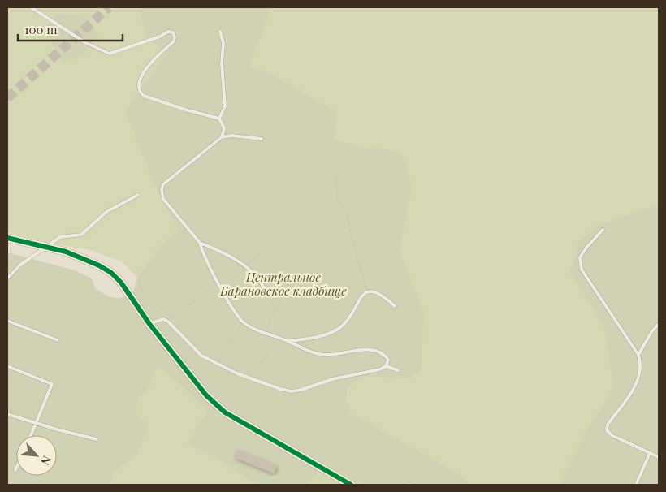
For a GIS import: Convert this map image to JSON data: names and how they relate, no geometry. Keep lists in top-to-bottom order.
{
  "parks": ["Центральное Барановское кладбище"],
  "scale_bar": "100 m",
  "north": "bottom right"
}
